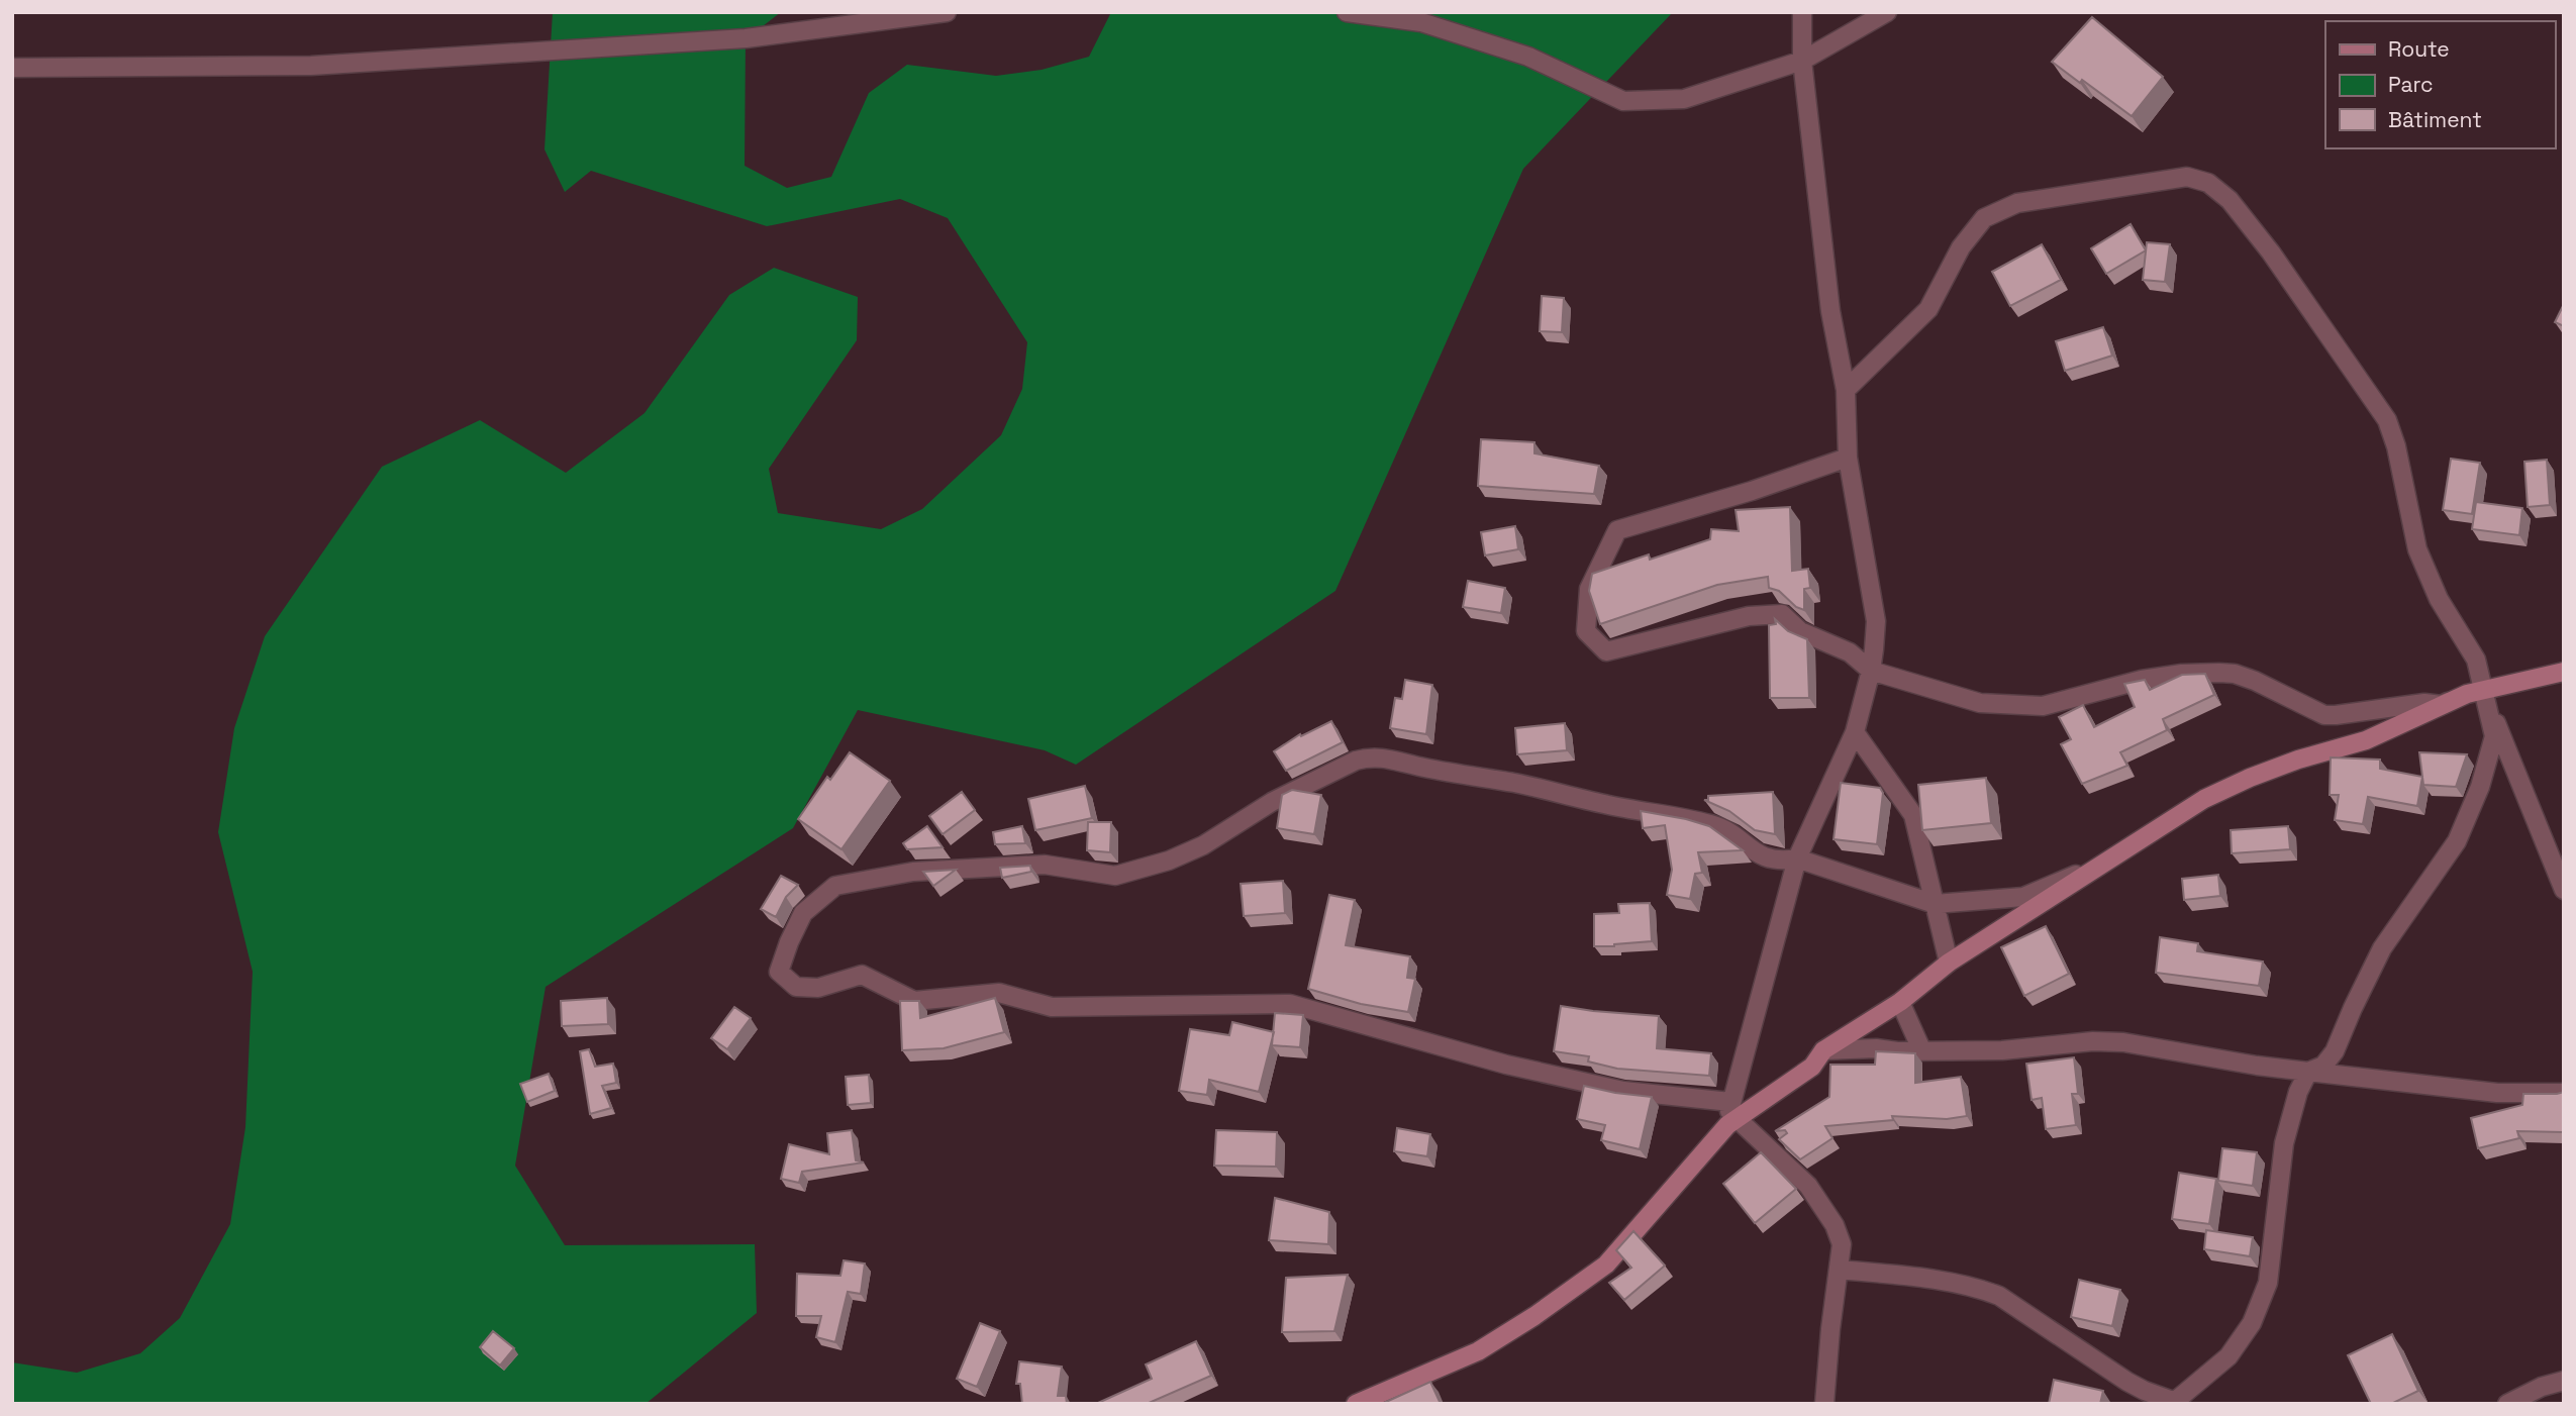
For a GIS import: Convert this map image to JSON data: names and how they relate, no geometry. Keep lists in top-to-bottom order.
{
  "legend": ["Route", "Parc", "Bâtiment"]
}
